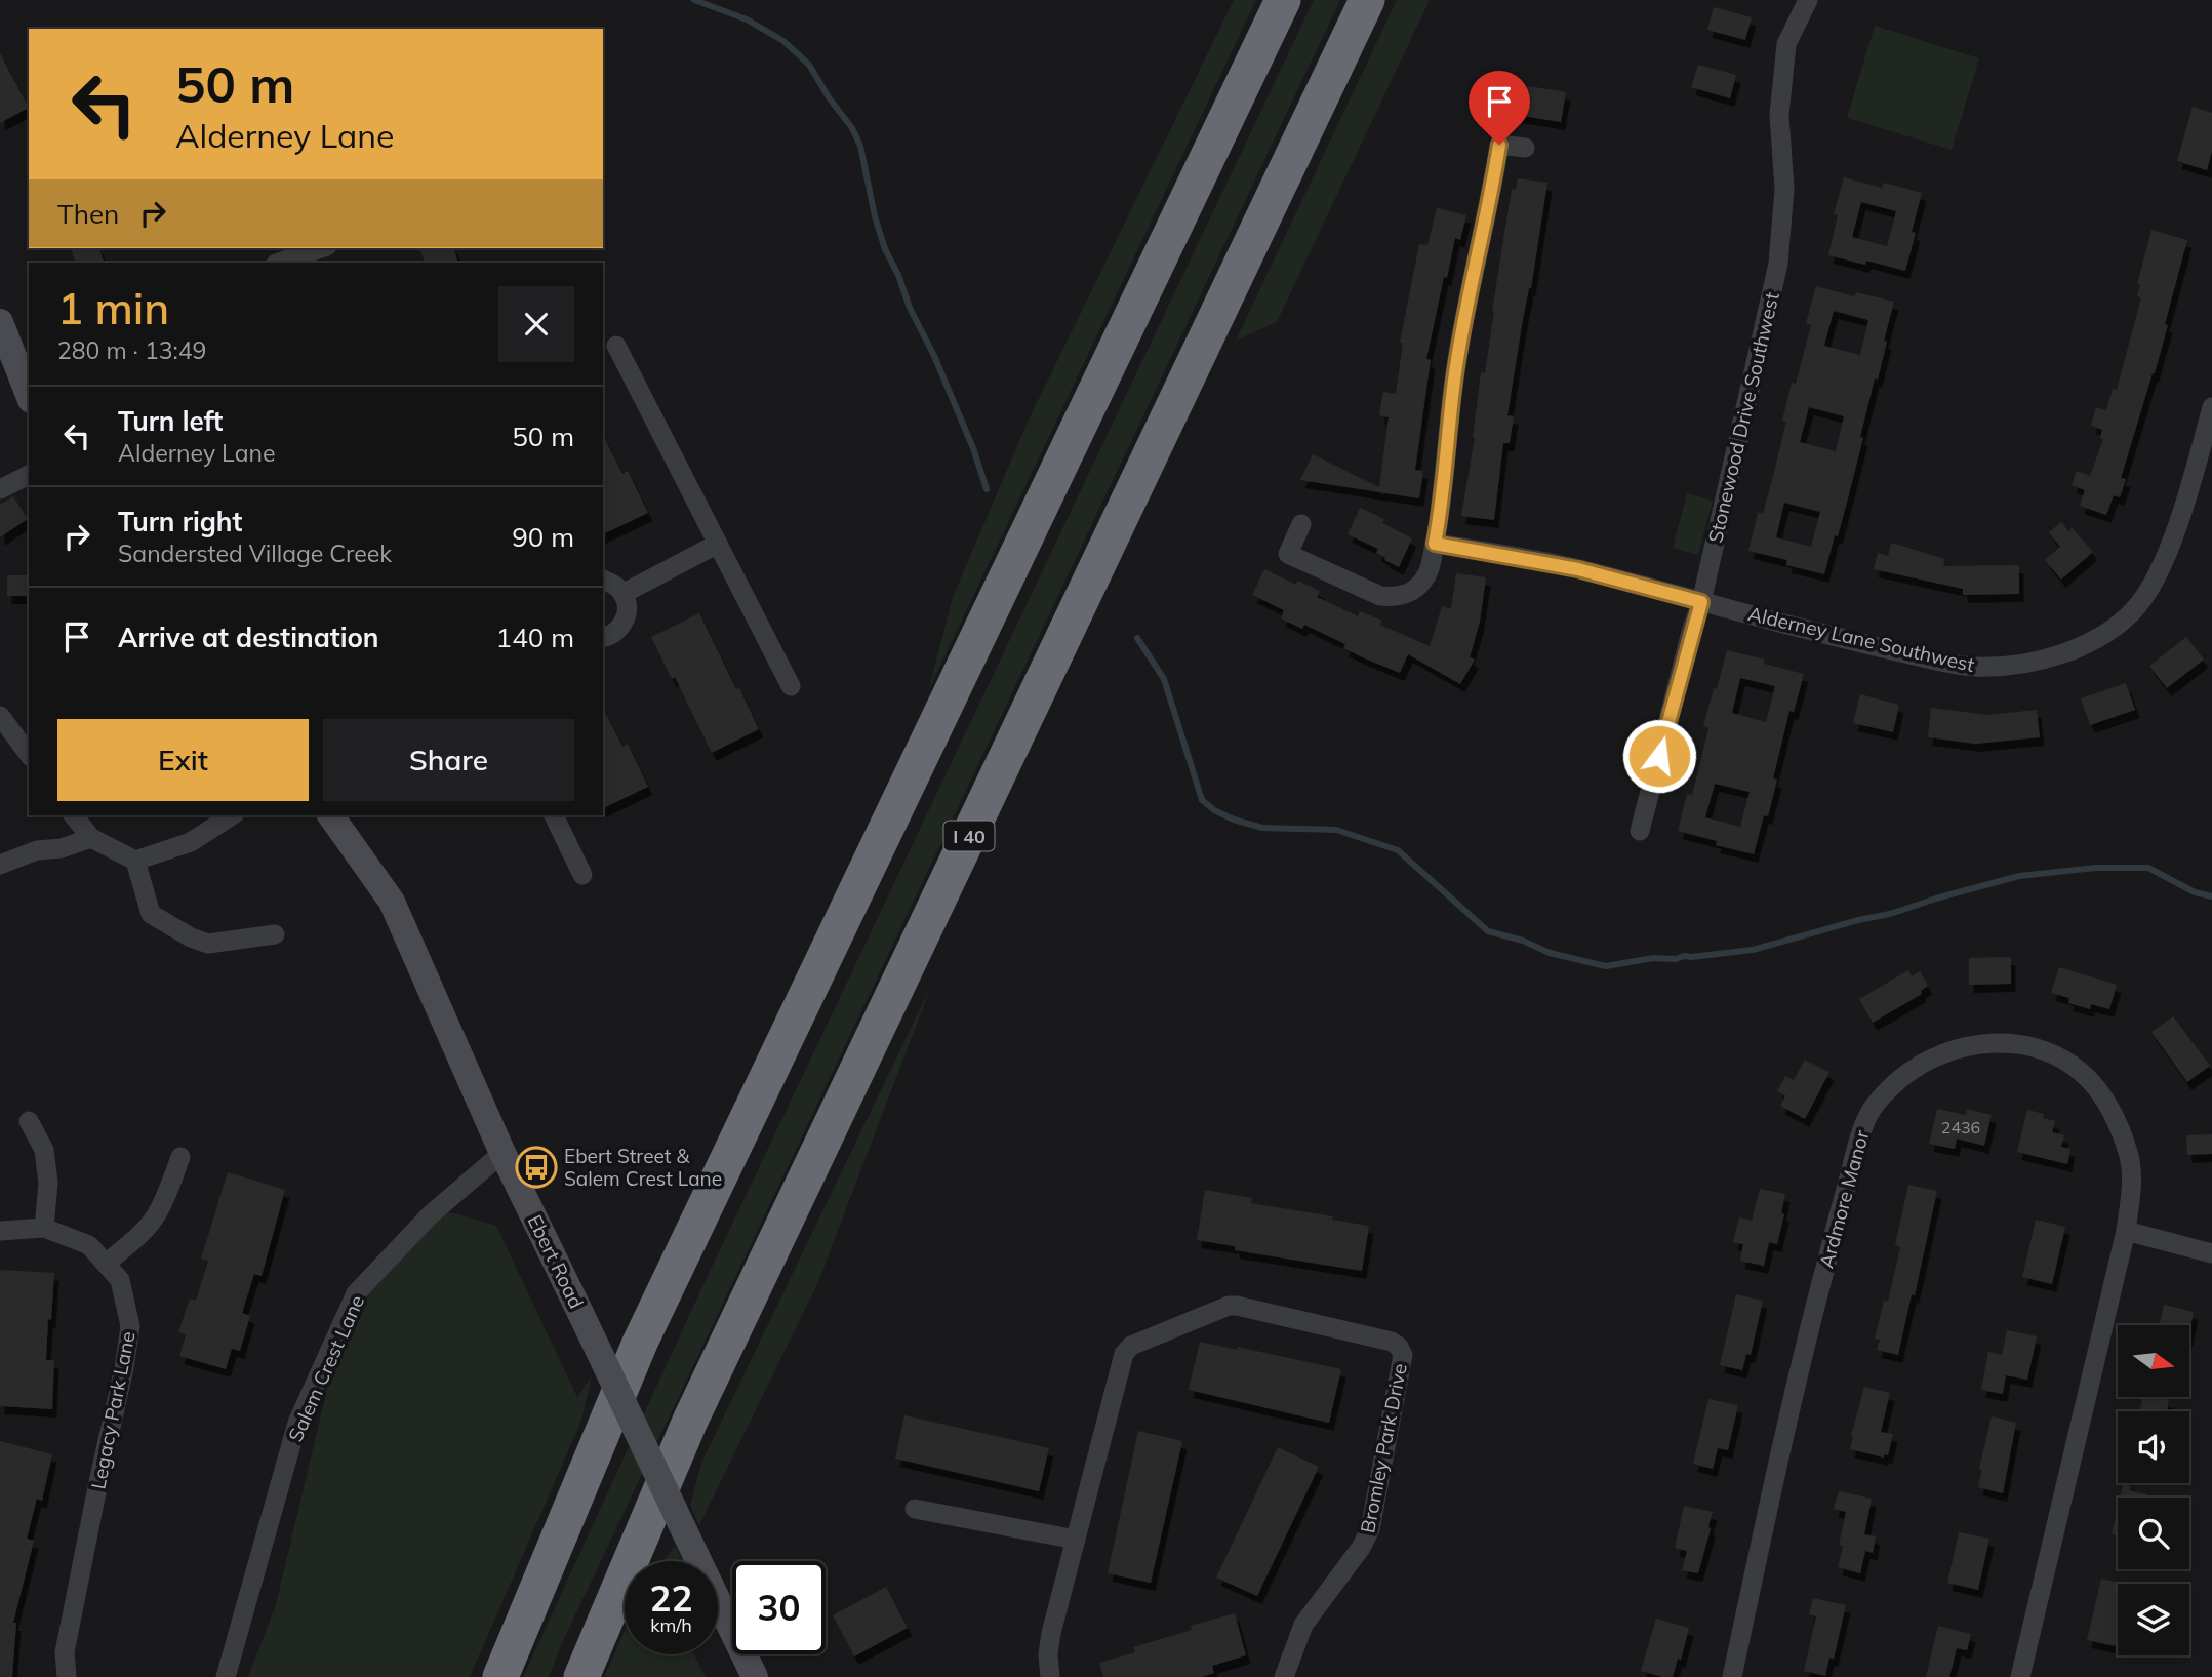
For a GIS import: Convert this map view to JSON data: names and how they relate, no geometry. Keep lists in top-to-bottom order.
{
  "streets": {
    "highway": ["I 40"],
    "main road": ["Ebert Road"],
    "street": [
      "Stonewood Drive Southwest",
      "Alderney Lane Southwest",
      "Ardmore Manor",
      "Salem Crest Lane",
      "Legacy Park Lane",
      "Bromley Park Drive"
    ]
  },
  "crossings": [
    ["Stonewood Drive Southwest", "Alderney Lane Southwest"],
    ["Ebert Road", "Salem Crest Lane"]
  ],
  "places": {
    "bus stop": ["Ebert Street & Salem Crest Lane"]
  },
  "house_numbers": ["2436"],
  "north": "right",
  "page": {
    "turn": ["50 m", "Alderney Lane"],
    "then": "Then",
    "heading": ["1 min", "280 m · 13:49"],
    "list": [
      {
        "name": "Turn left",
        "note": "Alderney Lane",
        "value": "50 m"
      },
      {
        "name": "Turn right",
        "note": "Sandersted Village Creek",
        "value": "90 m"
      },
      {
        "name": "Arrive at destination",
        "value": "140 m"
      }
    ],
    "buttons": ["Exit", "Share"],
    "speed": "22 km/h",
    "limit": "30"
  }
}
